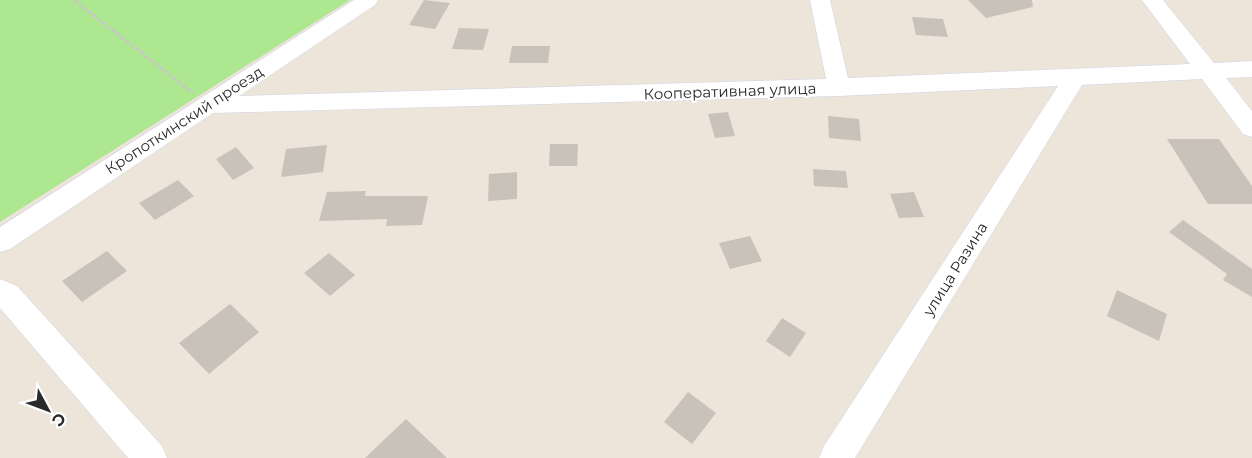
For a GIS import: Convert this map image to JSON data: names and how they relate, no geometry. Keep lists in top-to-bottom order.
{
  "streets": {
    "street": ["Кооперативная улица", "Кропоткинский проезд", "улица Разина"]
  },
  "crossings": [
    ["Кооперативная улица", "Кропоткинский проезд"],
    ["Кооперативная улица", "улица Разина"]
  ],
  "north": "bottom right"
}
